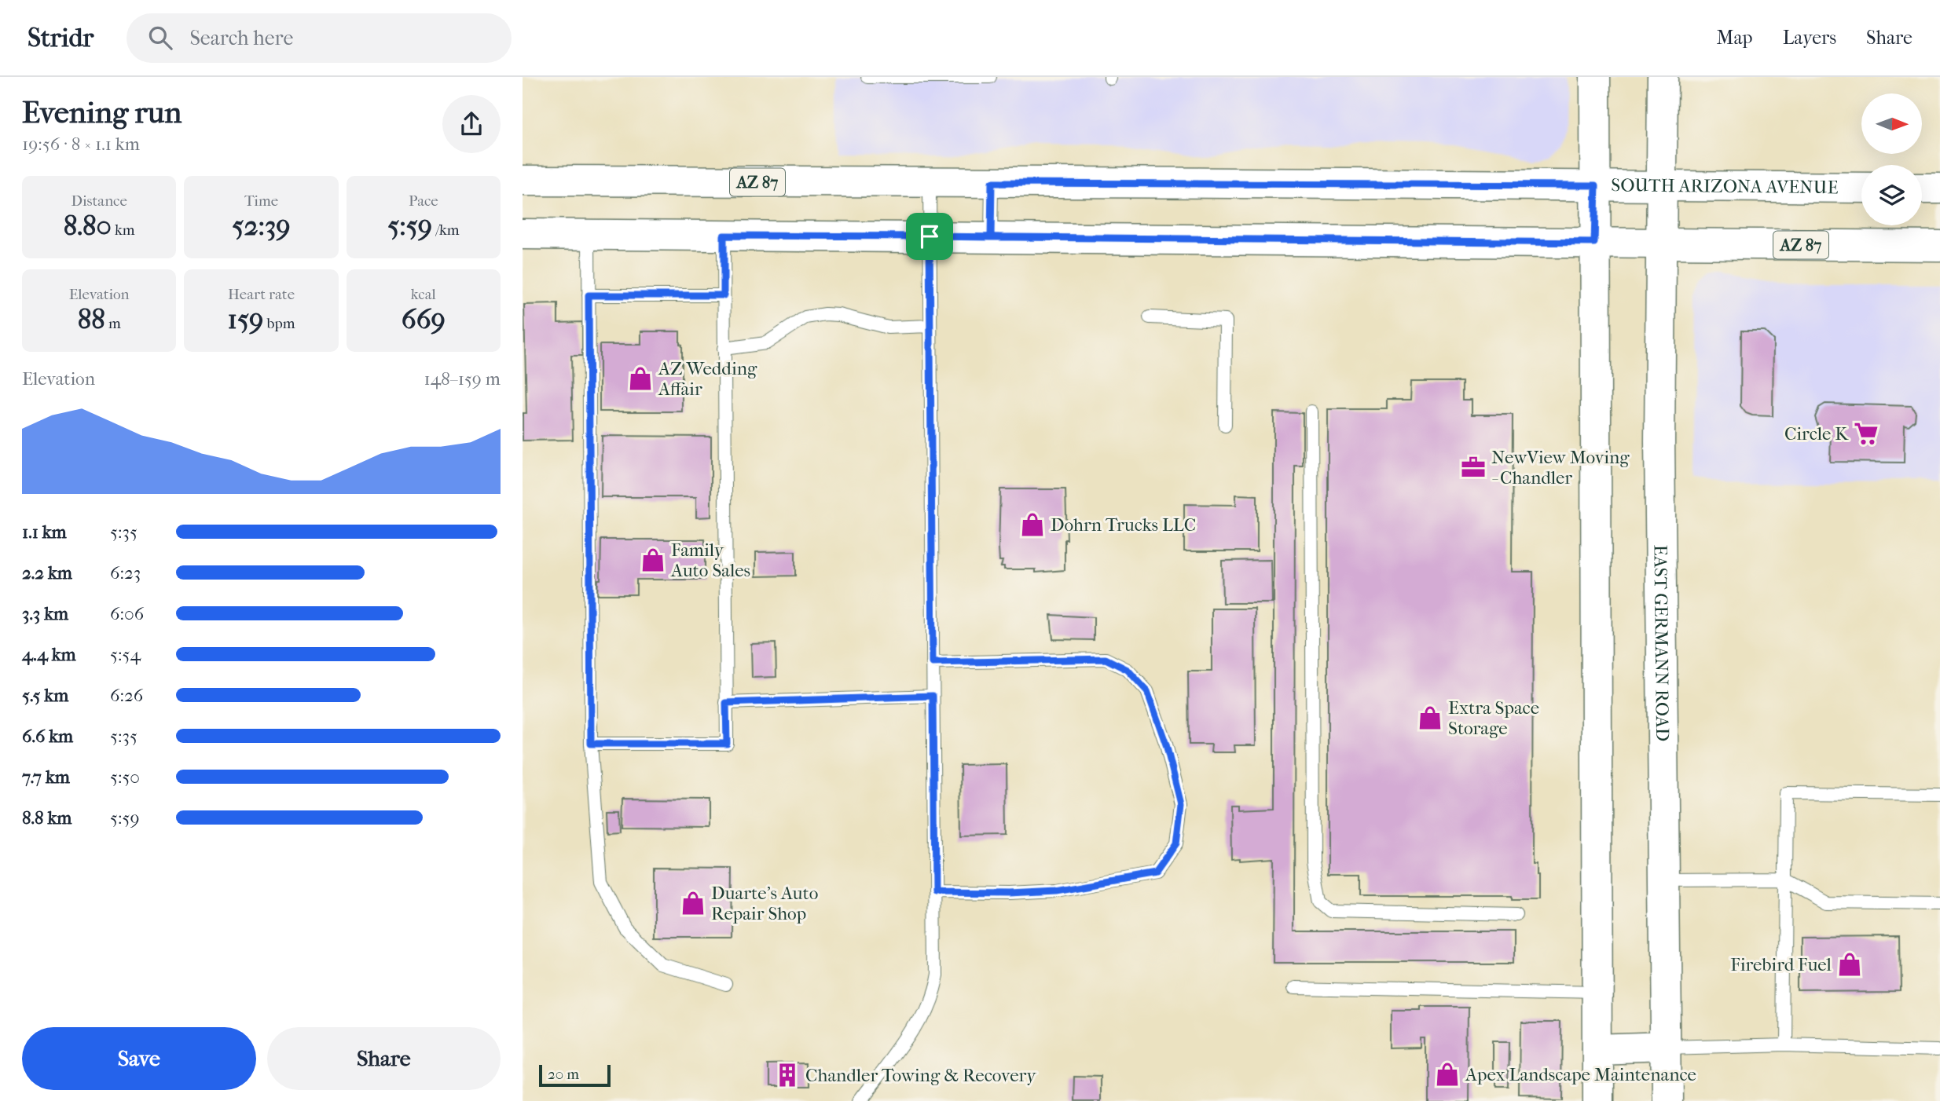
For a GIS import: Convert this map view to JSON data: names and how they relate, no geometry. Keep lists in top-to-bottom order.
{
  "streets": {
    "main road": ["AZ 87", "SOUTH ARIZONA AVENUE", "EAST GERMANN ROAD"]
  },
  "crossings": [
    ["AZ 87", "EAST GERMANN ROAD"],
    ["SOUTH ARIZONA AVENUE", "EAST GERMANN ROAD"]
  ],
  "places": {
    "shop": [
      "AZ Wedding Affair",
      "Dohrn Trucks LLC",
      "Family Auto Sales",
      "Extra Space Storage",
      "Duarte's Auto Repair Shop",
      "Firebird Fuel",
      "Apex Landscape Maintenance"
    ],
    "supermarket": ["Circle K"],
    "office": ["NewView Moving - Chandler"],
    "building": ["Chandler Towing & Recovery"]
  },
  "scale_bar": "20 m",
  "north": "right",
  "page": {
    "header": "Stridr",
    "search": "Search here",
    "nav": ["Map", "Layers", "Share"],
    "heading": ["Evening run", "19:56 · 8 × 1.1 km"],
    "stats": [
      ["Distance", "8.80 km"],
      ["Time", "52:39"],
      ["Pace", "5:59 /km"],
      ["Elevation", "88 m"],
      ["Heart rate", "159 bpm"],
      ["kcal", "669"]
    ],
    "chart": ["Elevation", "148–159 m"],
    "list": [
      {
        "name": "1.1 km",
        "note": "5:35"
      },
      {
        "name": "2.2 km",
        "note": "6:23"
      },
      {
        "name": "3.3 km",
        "note": "6:06"
      },
      {
        "name": "4.4 km",
        "note": "5:54"
      },
      {
        "name": "5.5 km",
        "note": "6:26"
      },
      {
        "name": "6.6 km",
        "note": "5:35"
      },
      {
        "name": "7.7 km",
        "note": "5:50"
      },
      {
        "name": "8.8 km",
        "note": "5:59"
      }
    ],
    "buttons": ["Save", "Share"],
    "scale": "20 m"
  }
}
